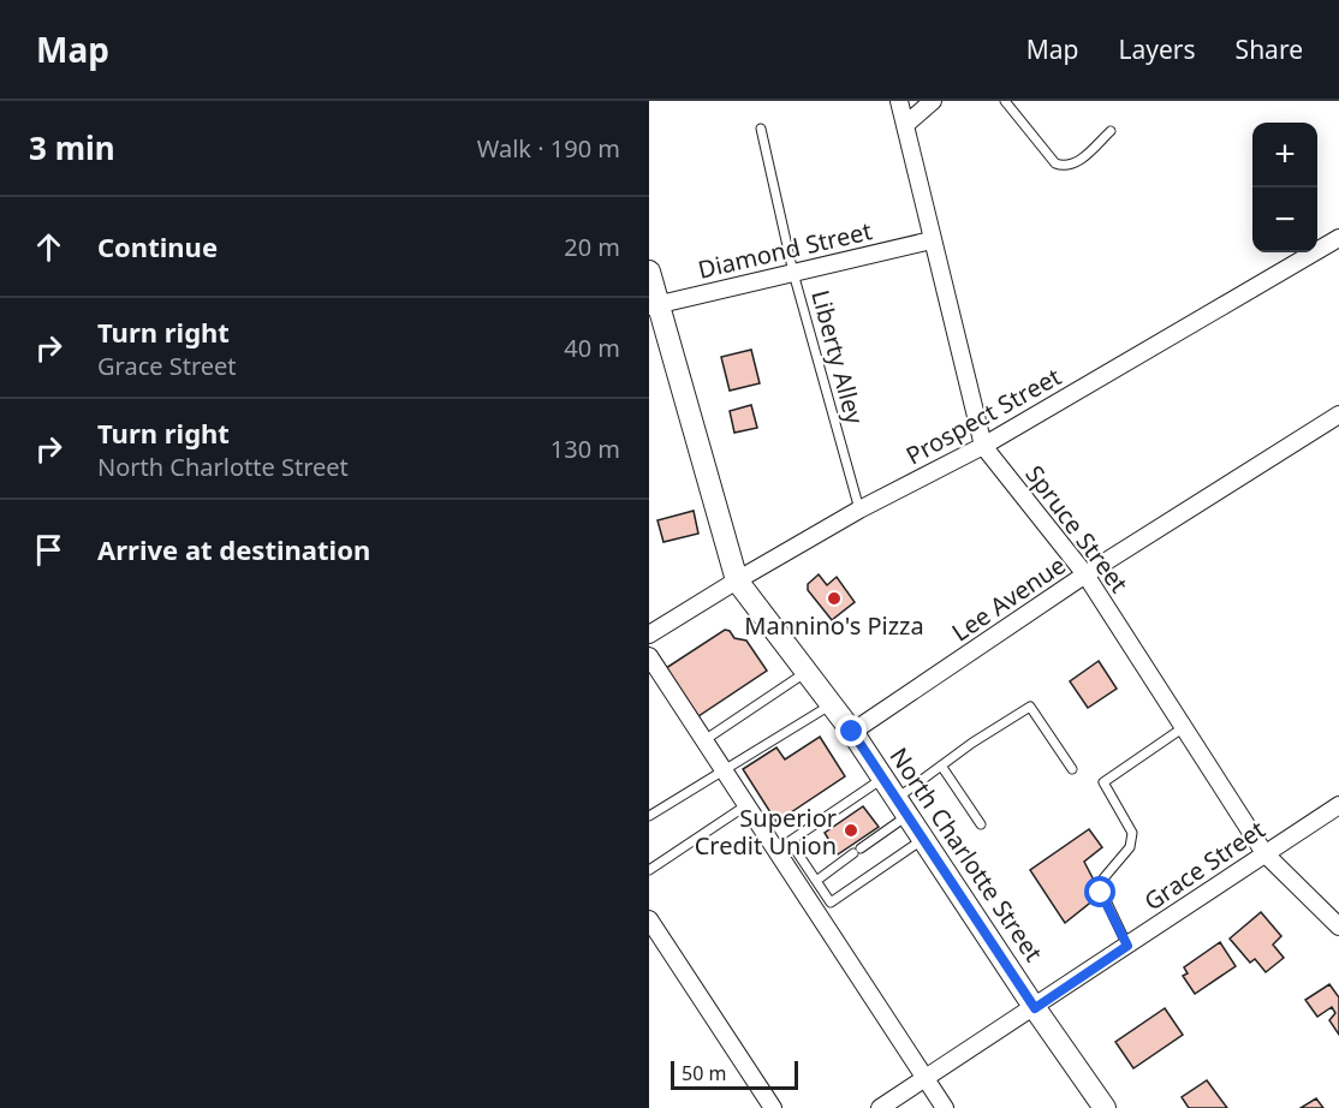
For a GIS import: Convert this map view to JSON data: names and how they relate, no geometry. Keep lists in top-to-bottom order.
{
  "streets": {
    "main road": ["North Charlotte Street"],
    "street": [
      "Diamond Street",
      "Prospect Street",
      "Spruce Street",
      "Lee Avenue",
      "Grace Street"
    ],
    "lane": ["Liberty Alley"]
  },
  "crossings": [
    ["Diamond Street", "Liberty Alley"],
    ["Diamond Street", "Spruce Street"],
    ["Diamond Street", "North Charlotte Street"],
    ["Liberty Alley", "Prospect Street"],
    ["Prospect Street", "Spruce Street"],
    ["Prospect Street", "North Charlotte Street"],
    ["Spruce Street", "Lee Avenue"],
    ["Spruce Street", "Grace Street"],
    ["Lee Avenue", "North Charlotte Street"],
    ["North Charlotte Street", "Grace Street"]
  ],
  "places": ["Mannino's Pizza", "Superior Credit Union"],
  "scale_bar": "50 m",
  "page": {
    "header": "Map",
    "nav": ["Map", "Layers", "Share"],
    "heading": ["3 min", "Walk · 190 m"],
    "map_buttons": ["+", "−"],
    "list": [
      ["Continue", "20 m"],
      ["Turn right", "Grace Street", "40 m"],
      ["Turn right", "North Charlotte Street", "130 m"],
      "Arrive at destination"
    ],
    "scale": "50 m"
  }
}
